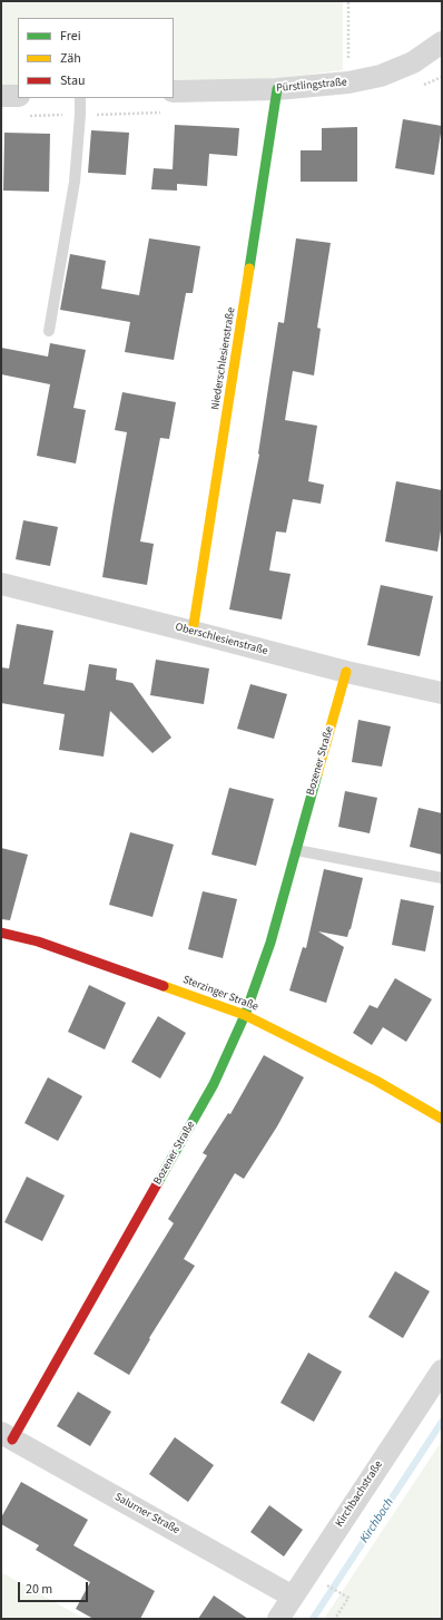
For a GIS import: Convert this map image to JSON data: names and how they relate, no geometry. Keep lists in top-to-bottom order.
{
  "streets": {
    "street": [
      "Pürstlingstraße",
      "Niederschlesienstraße",
      "Oberschlesienstraße",
      "Bozener Straße",
      "Sterzinger Straße",
      "Kirchbachstraße",
      "Salurner Straße"
    ]
  },
  "crossings": [
    ["Pürstlingstraße", "Niederschlesienstraße"],
    ["Niederschlesienstraße", "Oberschlesienstraße"],
    ["Oberschlesienstraße", "Bozener Straße"],
    ["Bozener Straße", "Sterzinger Straße"],
    ["Bozener Straße", "Salurner Straße"],
    ["Kirchbachstraße", "Salurner Straße"]
  ],
  "water": ["Kirchbach"],
  "legend": ["Frei", "Zäh", "Stau"],
  "scale_bar": "20 m"
}
